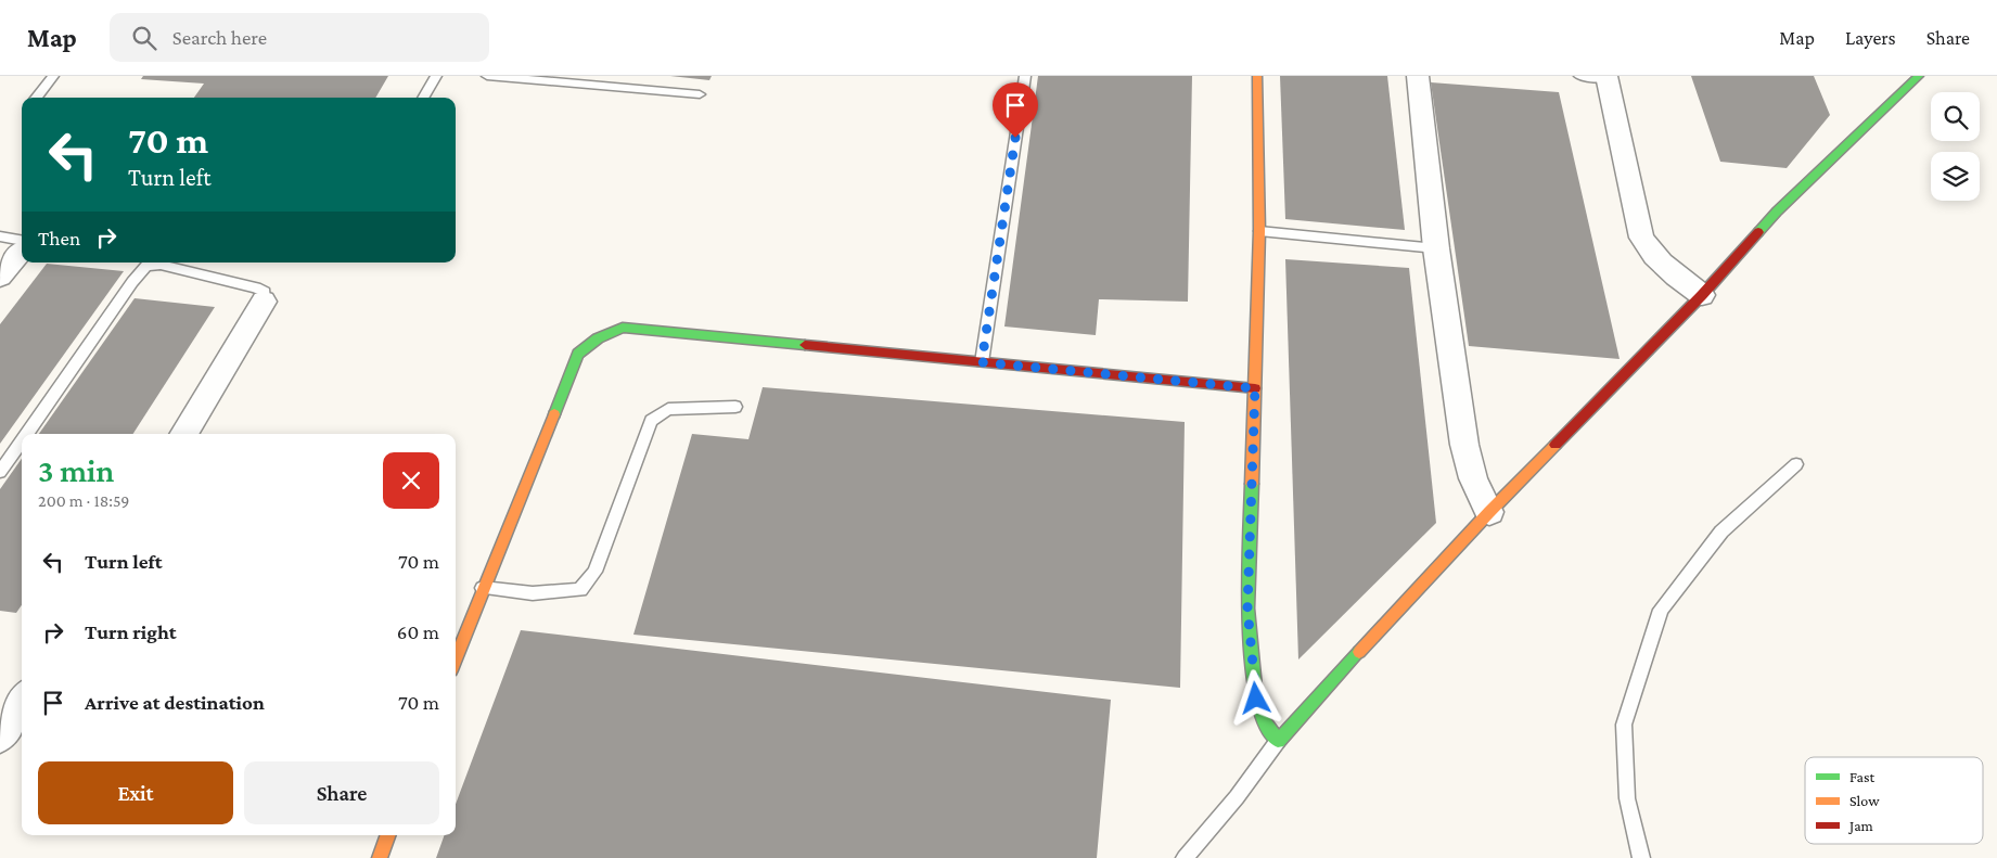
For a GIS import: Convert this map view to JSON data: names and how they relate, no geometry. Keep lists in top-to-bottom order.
{
  "legend": ["Fast", "Slow", "Jam"],
  "page": {
    "header": "Map",
    "search": "Search here",
    "nav": ["Map", "Layers", "Share"],
    "turn": ["70 m", "Turn left"],
    "then": "Then",
    "heading": ["3 min", "200 m · 18:59"],
    "list": [
      {
        "name": "Turn left",
        "value": "70 m"
      },
      {
        "name": "Turn right",
        "value": "60 m"
      },
      {
        "name": "Arrive at destination",
        "value": "70 m"
      }
    ],
    "buttons": ["Exit", "Share"]
  }
}
